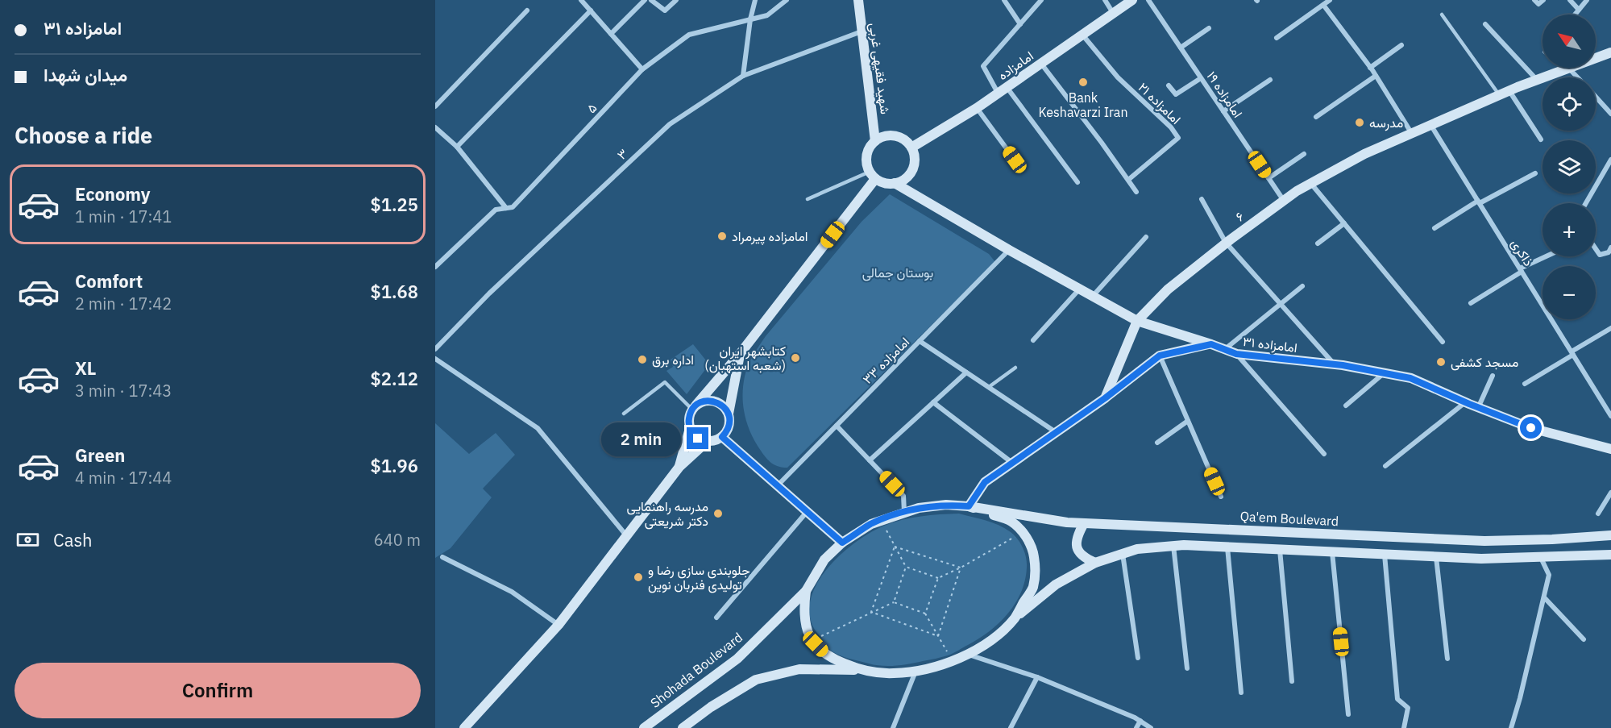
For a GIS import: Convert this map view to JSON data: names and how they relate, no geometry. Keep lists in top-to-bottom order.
{
  "streets": {
    "main road": [
      "امامزاده",
      "شهید فقیهی غربی",
      "۶",
      "امامزاده ۳۱",
      "Qa'em Boulevard",
      "Shohada Boulevard"
    ],
    "street": [
      "امامزاده ۱۹",
      "امامزاده ۲۱",
      "۵",
      "۳",
      "ذاکری",
      "امامزاده ۳۳"
    ]
  },
  "crossings": [
    ["امامزاده", "شهید فقیهی غربی"],
    ["امامزاده", "امامزاده ۲۱"],
    ["امامزاده", "امامزاده ۳۱"],
    ["شهید فقیهی غربی", "۳"],
    ["شهید فقیهی غربی", "امامزاده ۳۱"],
    ["امامزاده ۱۹", "۶"],
    ["۶", "ذاکری"],
    ["۶", "امامزاده ۳۱"],
    ["امامزاده ۳۱", "امامزاده ۳۳"]
  ],
  "parks": ["بوستان جمالی"],
  "places": [
    "Bank Keshavarzi Iran",
    "مدرسه",
    "امامزاده پیرمراد",
    "کتابشهر ایران (شعبه استهبان)",
    "اداره برق",
    "مسجد کشفی",
    "مدرسه راهنمایی دکتر شریعتی",
    "جلوبندی سازی رضا و تولیدی فنربان نوین"
  ],
  "north": "top left",
  "page": {
    "banner": ["امامزاده ۳۱", "ميدان شهدا"],
    "map_buttons": ["+", "−"],
    "heading": "Choose a ride",
    "list": [
      {
        "name": "Economy",
        "note": "1 min · 17:41",
        "value": "$1.25"
      },
      {
        "name": "Comfort",
        "note": "2 min · 17:42",
        "value": "$1.68"
      },
      {
        "name": "XL",
        "note": "3 min · 17:43",
        "value": "$2.12"
      },
      {
        "name": "Green",
        "note": "4 min · 17:44",
        "value": "$1.96"
      }
    ],
    "bubble": "2 min",
    "pay": ["Cash", "640 m"],
    "buttons": "Confirm"
  }
}
